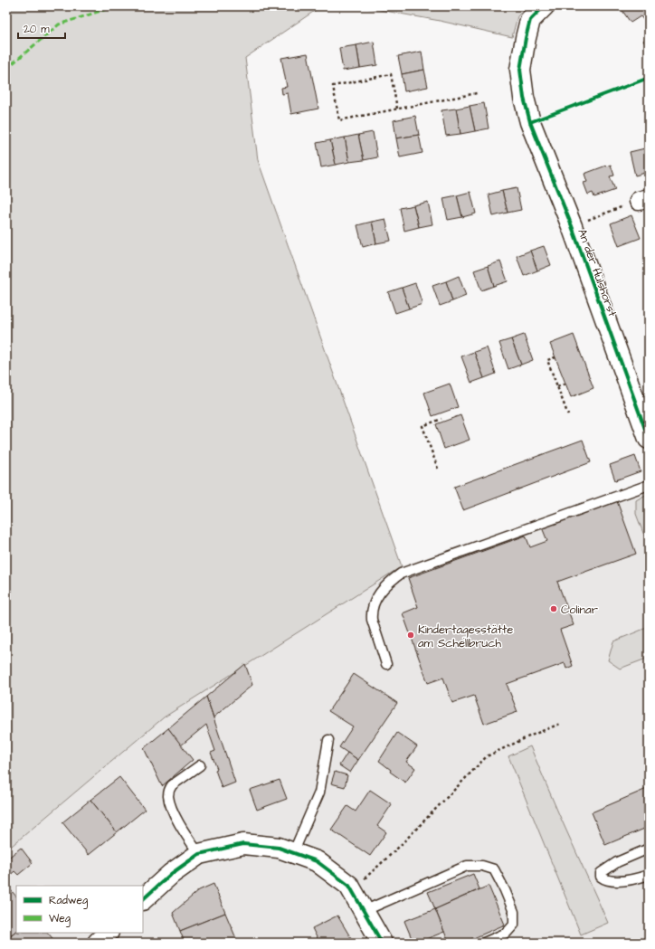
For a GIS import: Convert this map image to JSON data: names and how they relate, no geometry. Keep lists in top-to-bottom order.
{
  "streets": {
    "street": ["An der Hülshorst"]
  },
  "places": ["Colinar", "Kindertagesstätte am Schellbruch"],
  "legend": ["Radweg", "Weg"],
  "scale_bar": "20 m"
}
